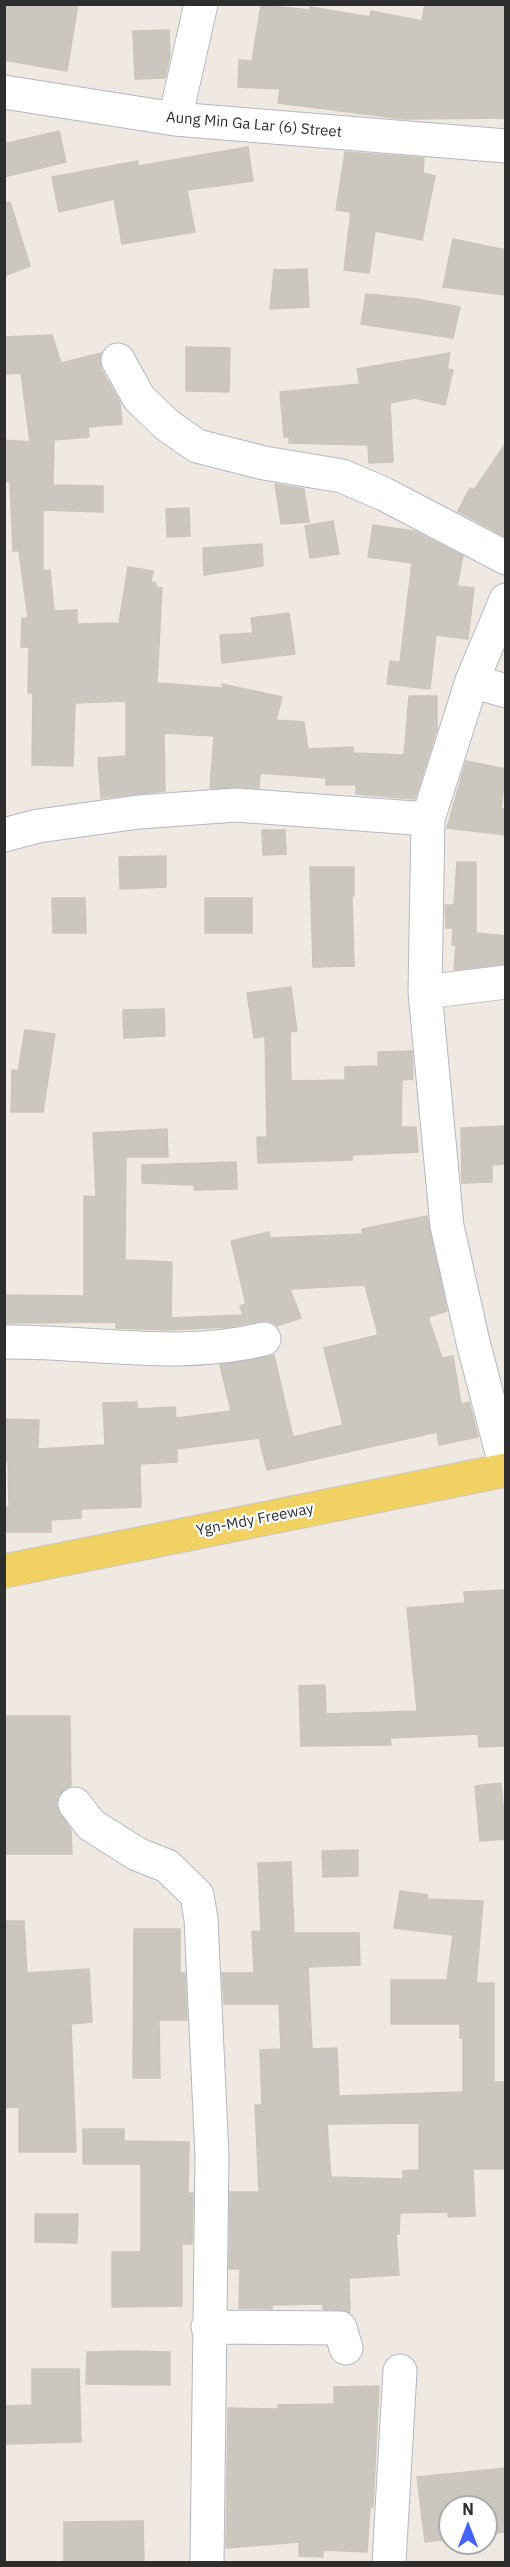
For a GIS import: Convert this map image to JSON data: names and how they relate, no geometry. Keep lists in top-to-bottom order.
{
  "streets": {
    "main road": ["Ygn-Mdy Freeway"],
    "street": ["Aung Min Ga Lar (6) Street"]
  },
  "north": "top"
}
